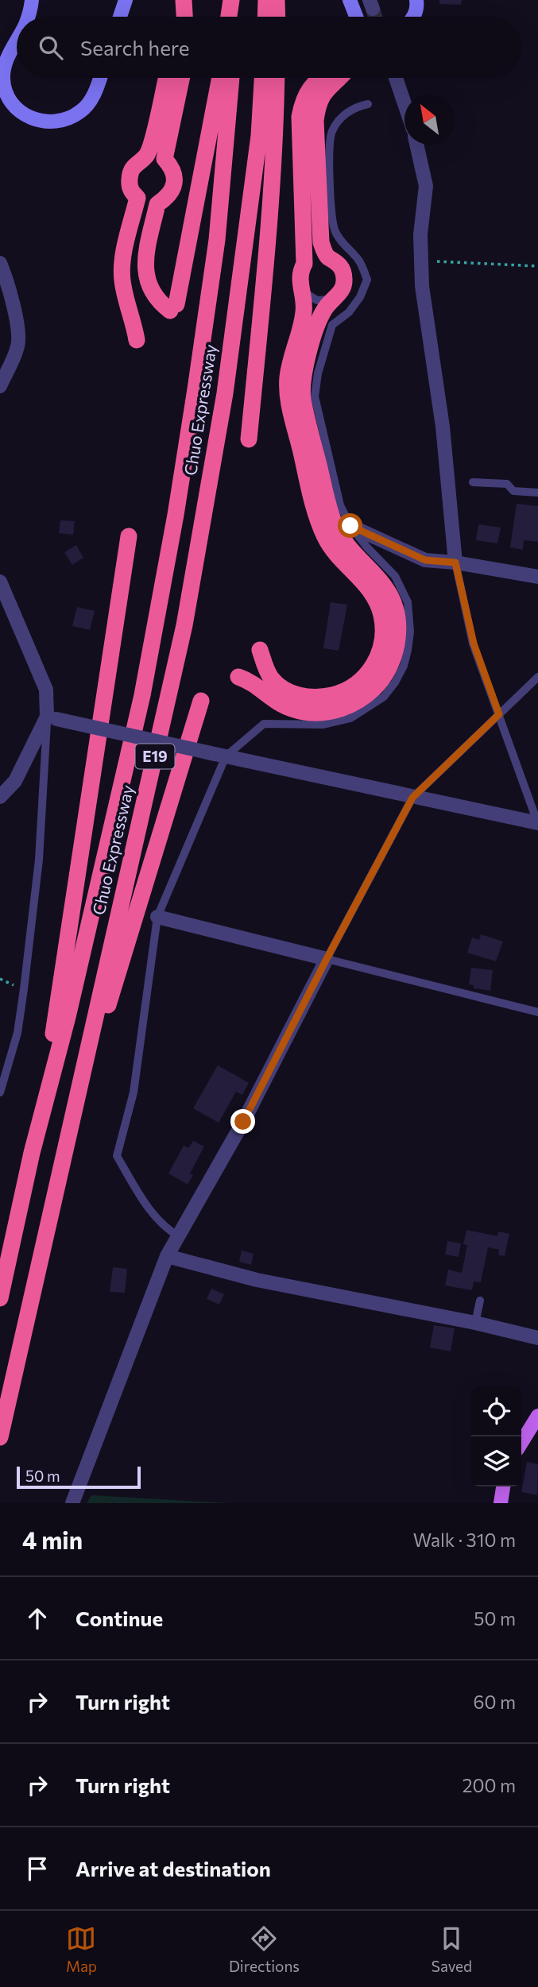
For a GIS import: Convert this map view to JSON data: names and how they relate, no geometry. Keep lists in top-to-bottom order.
{
  "streets": {
    "highway": ["Chuo Expressway", "E19"]
  },
  "scale_bar": "50 m",
  "north": "top left",
  "page": {
    "search": "Search here",
    "scale": "50 m",
    "heading": ["4 min", "Walk · 310 m"],
    "list": [
      ["Continue", "50 m"],
      ["Turn right", "60 m"],
      ["Turn right", "200 m"],
      "Arrive at destination"
    ],
    "nav": ["Map", "Directions", "Saved"]
  }
}
